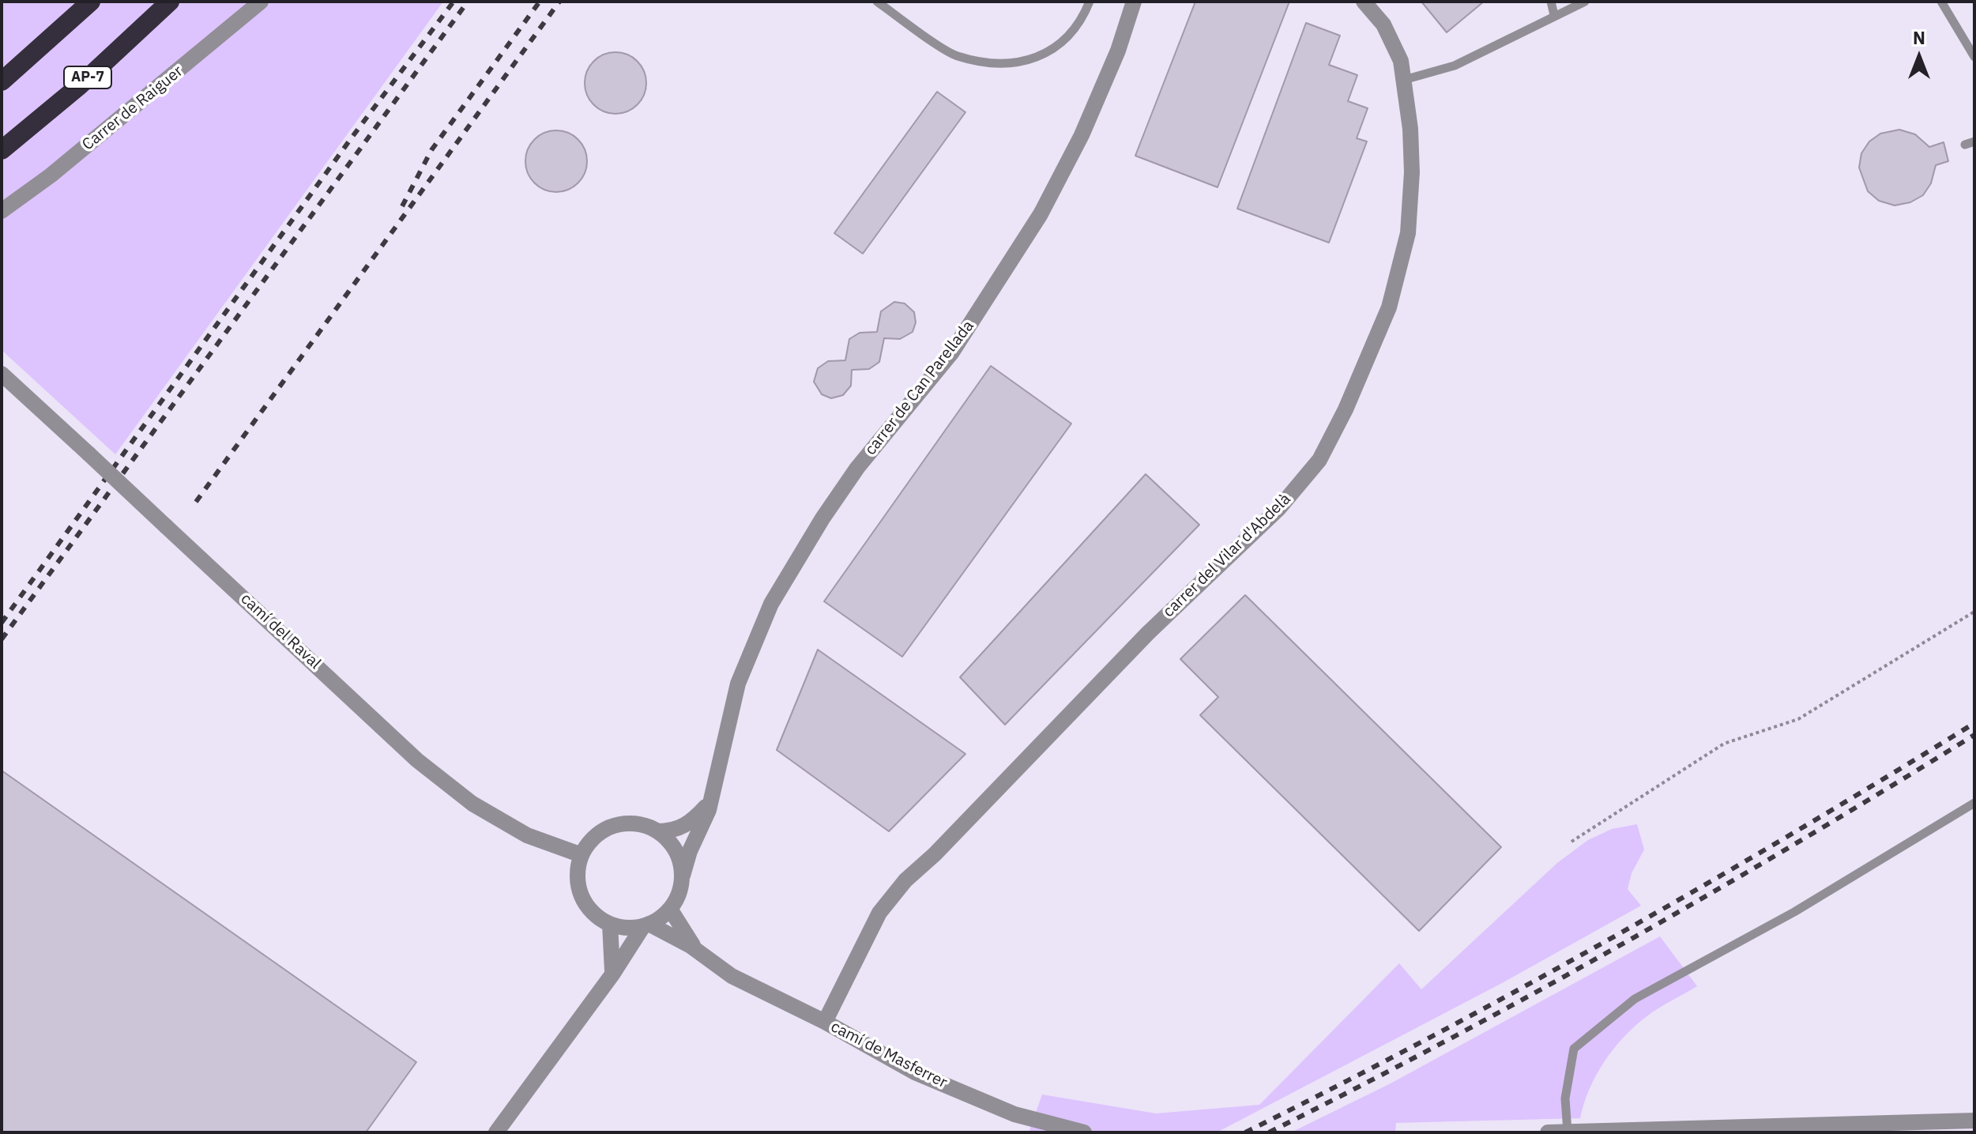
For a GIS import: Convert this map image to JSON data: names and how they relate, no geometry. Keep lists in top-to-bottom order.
{
  "streets": {
    "highway": ["AP-7"],
    "street": [
      "Carrer de Raiguer",
      "carrer de Can Parellada",
      "carrer del Vilar d'Abdelà",
      "camí del Raval",
      "camí de Masferrer"
    ]
  },
  "crossings": [
    ["carrer de Can Parellada", "camí del Raval"],
    ["carrer de Can Parellada", "camí de Masferrer"],
    ["carrer del Vilar d'Abdelà", "camí de Masferrer"],
    ["camí del Raval", "camí de Masferrer"]
  ],
  "north": "top"
}
